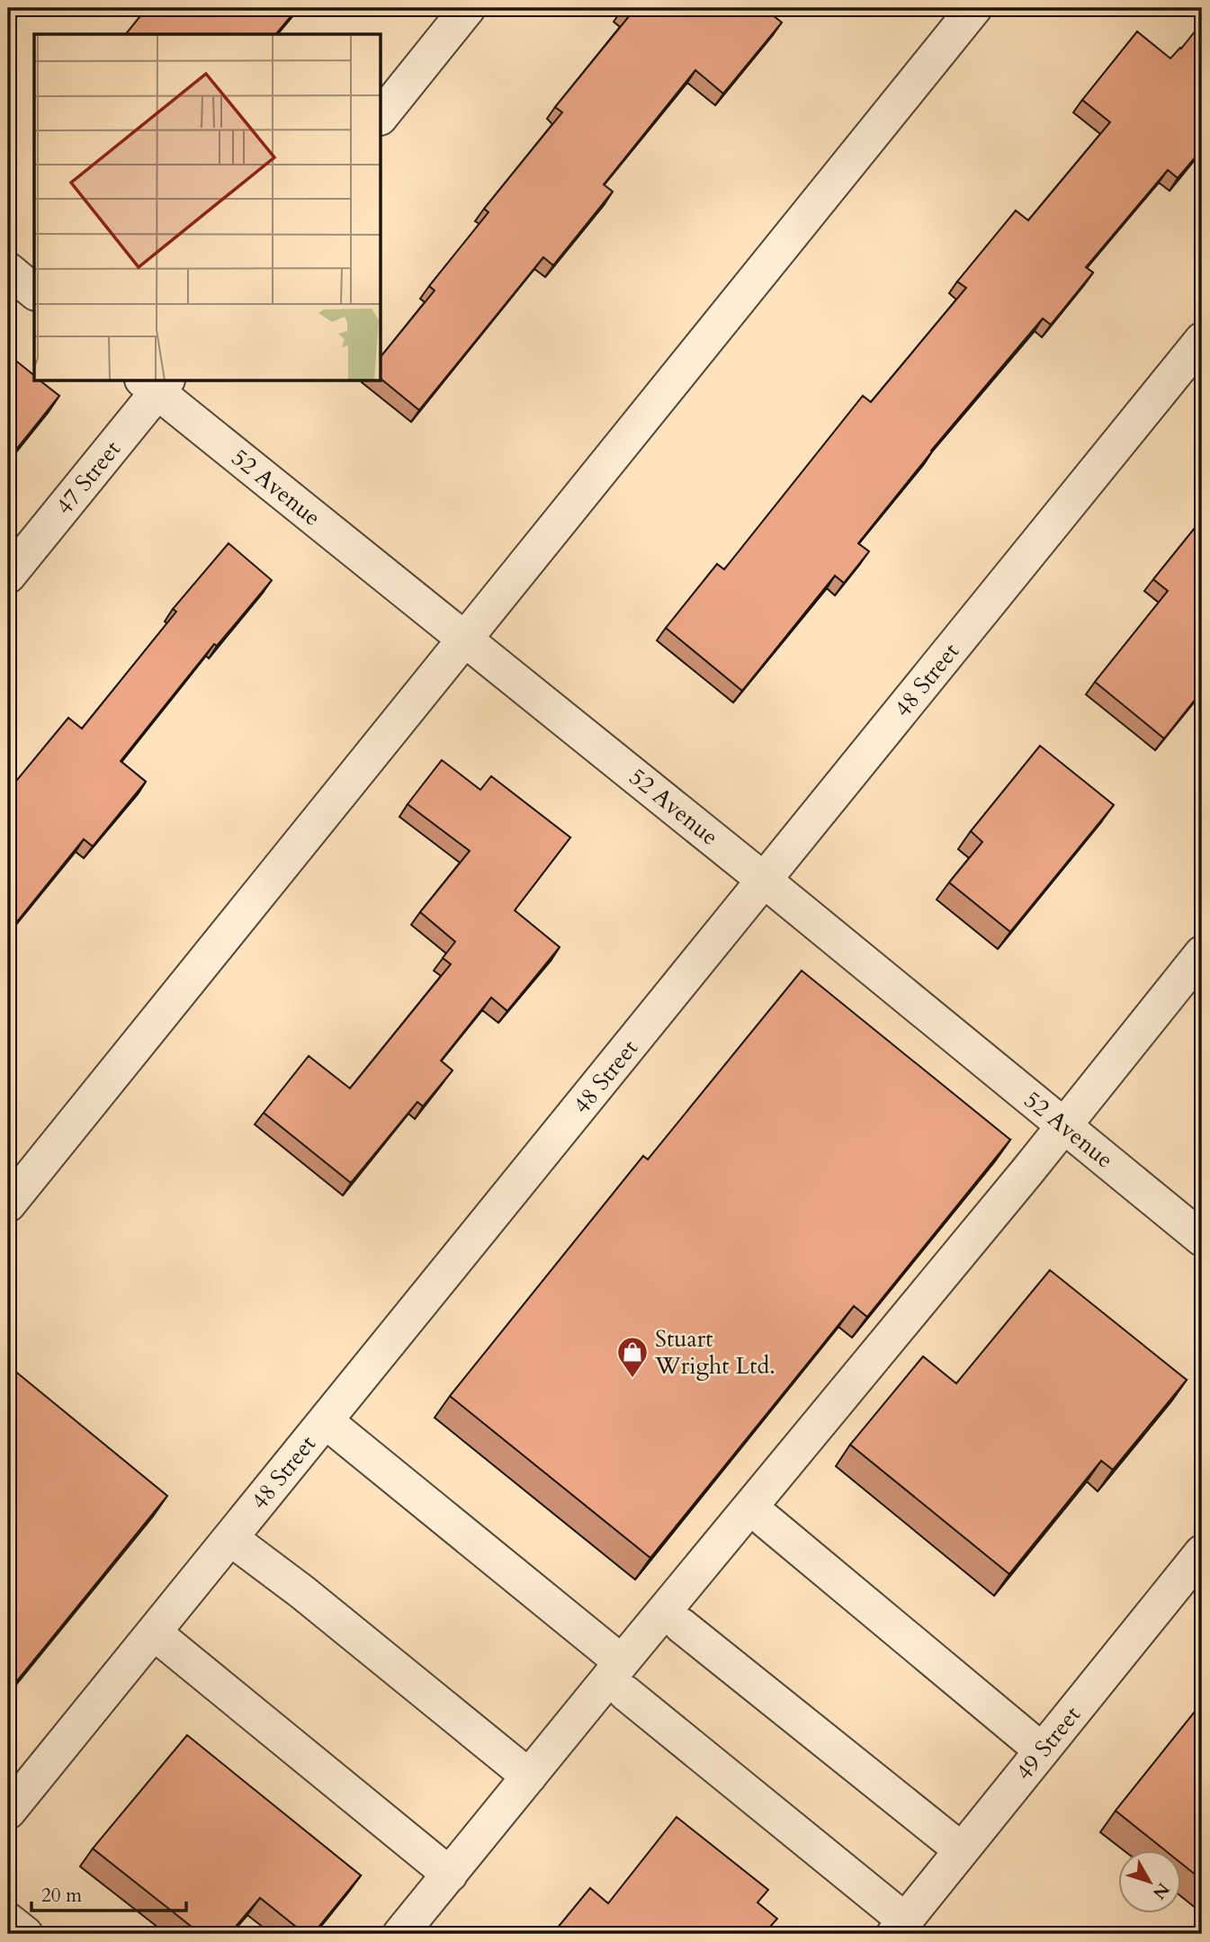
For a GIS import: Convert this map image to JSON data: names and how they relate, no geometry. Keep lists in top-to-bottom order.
{
  "streets": {
    "street": [
      "47 Street",
      "52 Avenue",
      "48 Street",
      "49 Street"
    ]
  },
  "crossings": [
    ["47 Street", "52 Avenue"],
    ["52 Avenue", "48 Street"]
  ],
  "places": {
    "shop": ["Stuart Wright Ltd."]
  },
  "scale_bar": "20 m",
  "north": "bottom right"
}
